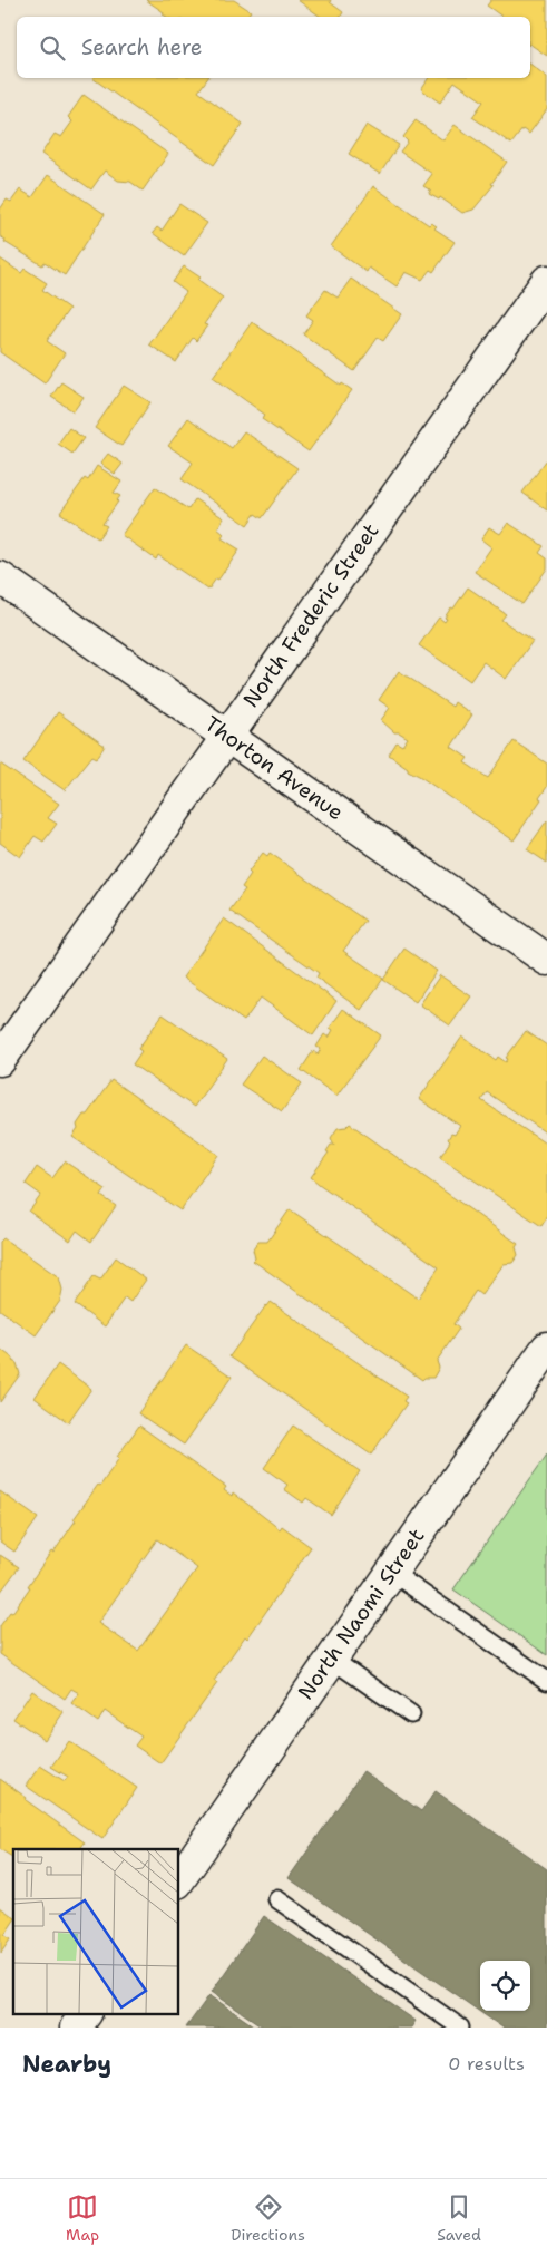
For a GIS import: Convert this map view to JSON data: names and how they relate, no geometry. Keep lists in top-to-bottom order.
{
  "streets": {
    "street": ["North Frederic Street", "Thorton Avenue", "North Naomi Street"]
  },
  "crossings": [
    ["North Frederic Street", "Thorton Avenue"]
  ],
  "page": {
    "search": "Search here",
    "heading": ["Nearby", "0 results"],
    "nav": ["Map", "Directions", "Saved"]
  }
}
